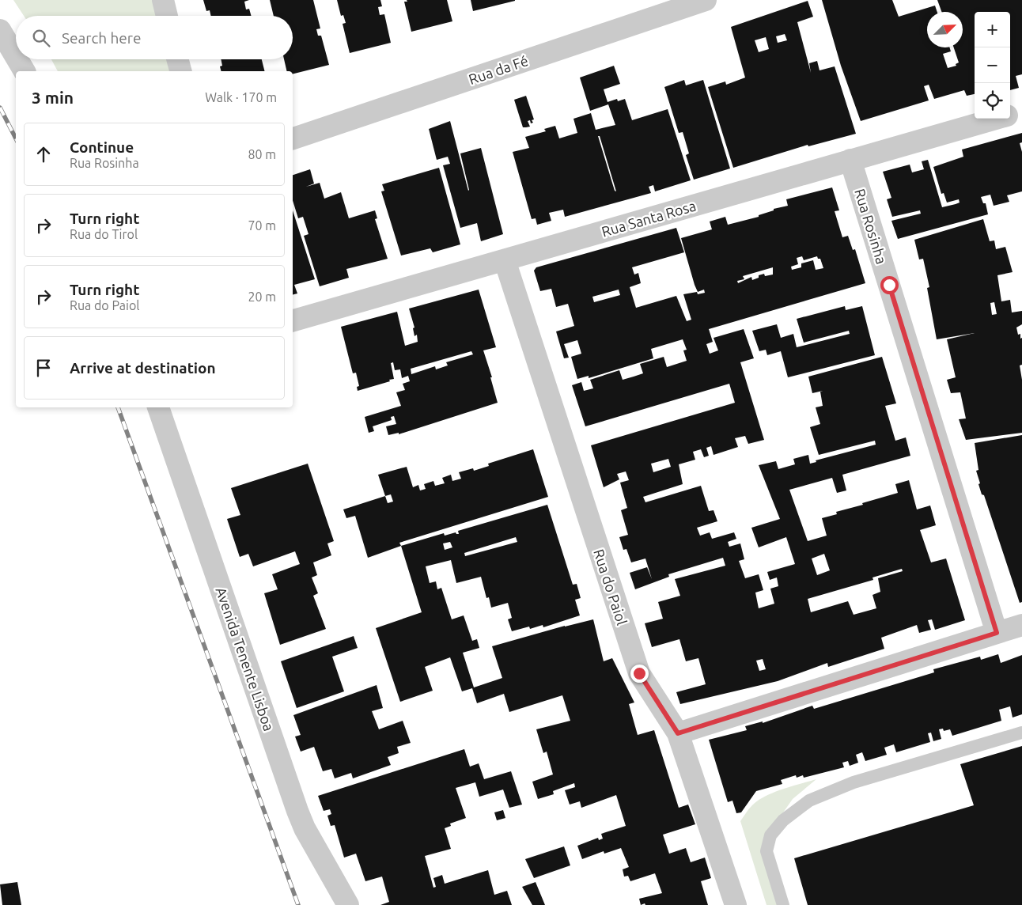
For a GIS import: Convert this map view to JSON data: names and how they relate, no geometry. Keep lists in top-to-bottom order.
{
  "streets": {
    "street": [
      "Rua da Fé",
      "Rua Santa Rosa",
      "Rua Rosinha",
      "Rua do Paiol",
      "Avenida Tenente Lisboa"
    ]
  },
  "crossings": [
    ["Rua Santa Rosa", "Rua Rosinha"],
    ["Rua Santa Rosa", "Rua do Paiol"]
  ],
  "north": "top right",
  "page": {
    "map_buttons": ["+", "−"],
    "search": "Search here",
    "heading": ["3 min", "Walk · 170 m"],
    "list": [
      ["Continue", "Rua Rosinha", "80 m"],
      ["Turn right", "Rua do Tirol", "70 m"],
      ["Turn right", "Rua do Paiol", "20 m"],
      "Arrive at destination"
    ]
  }
}
